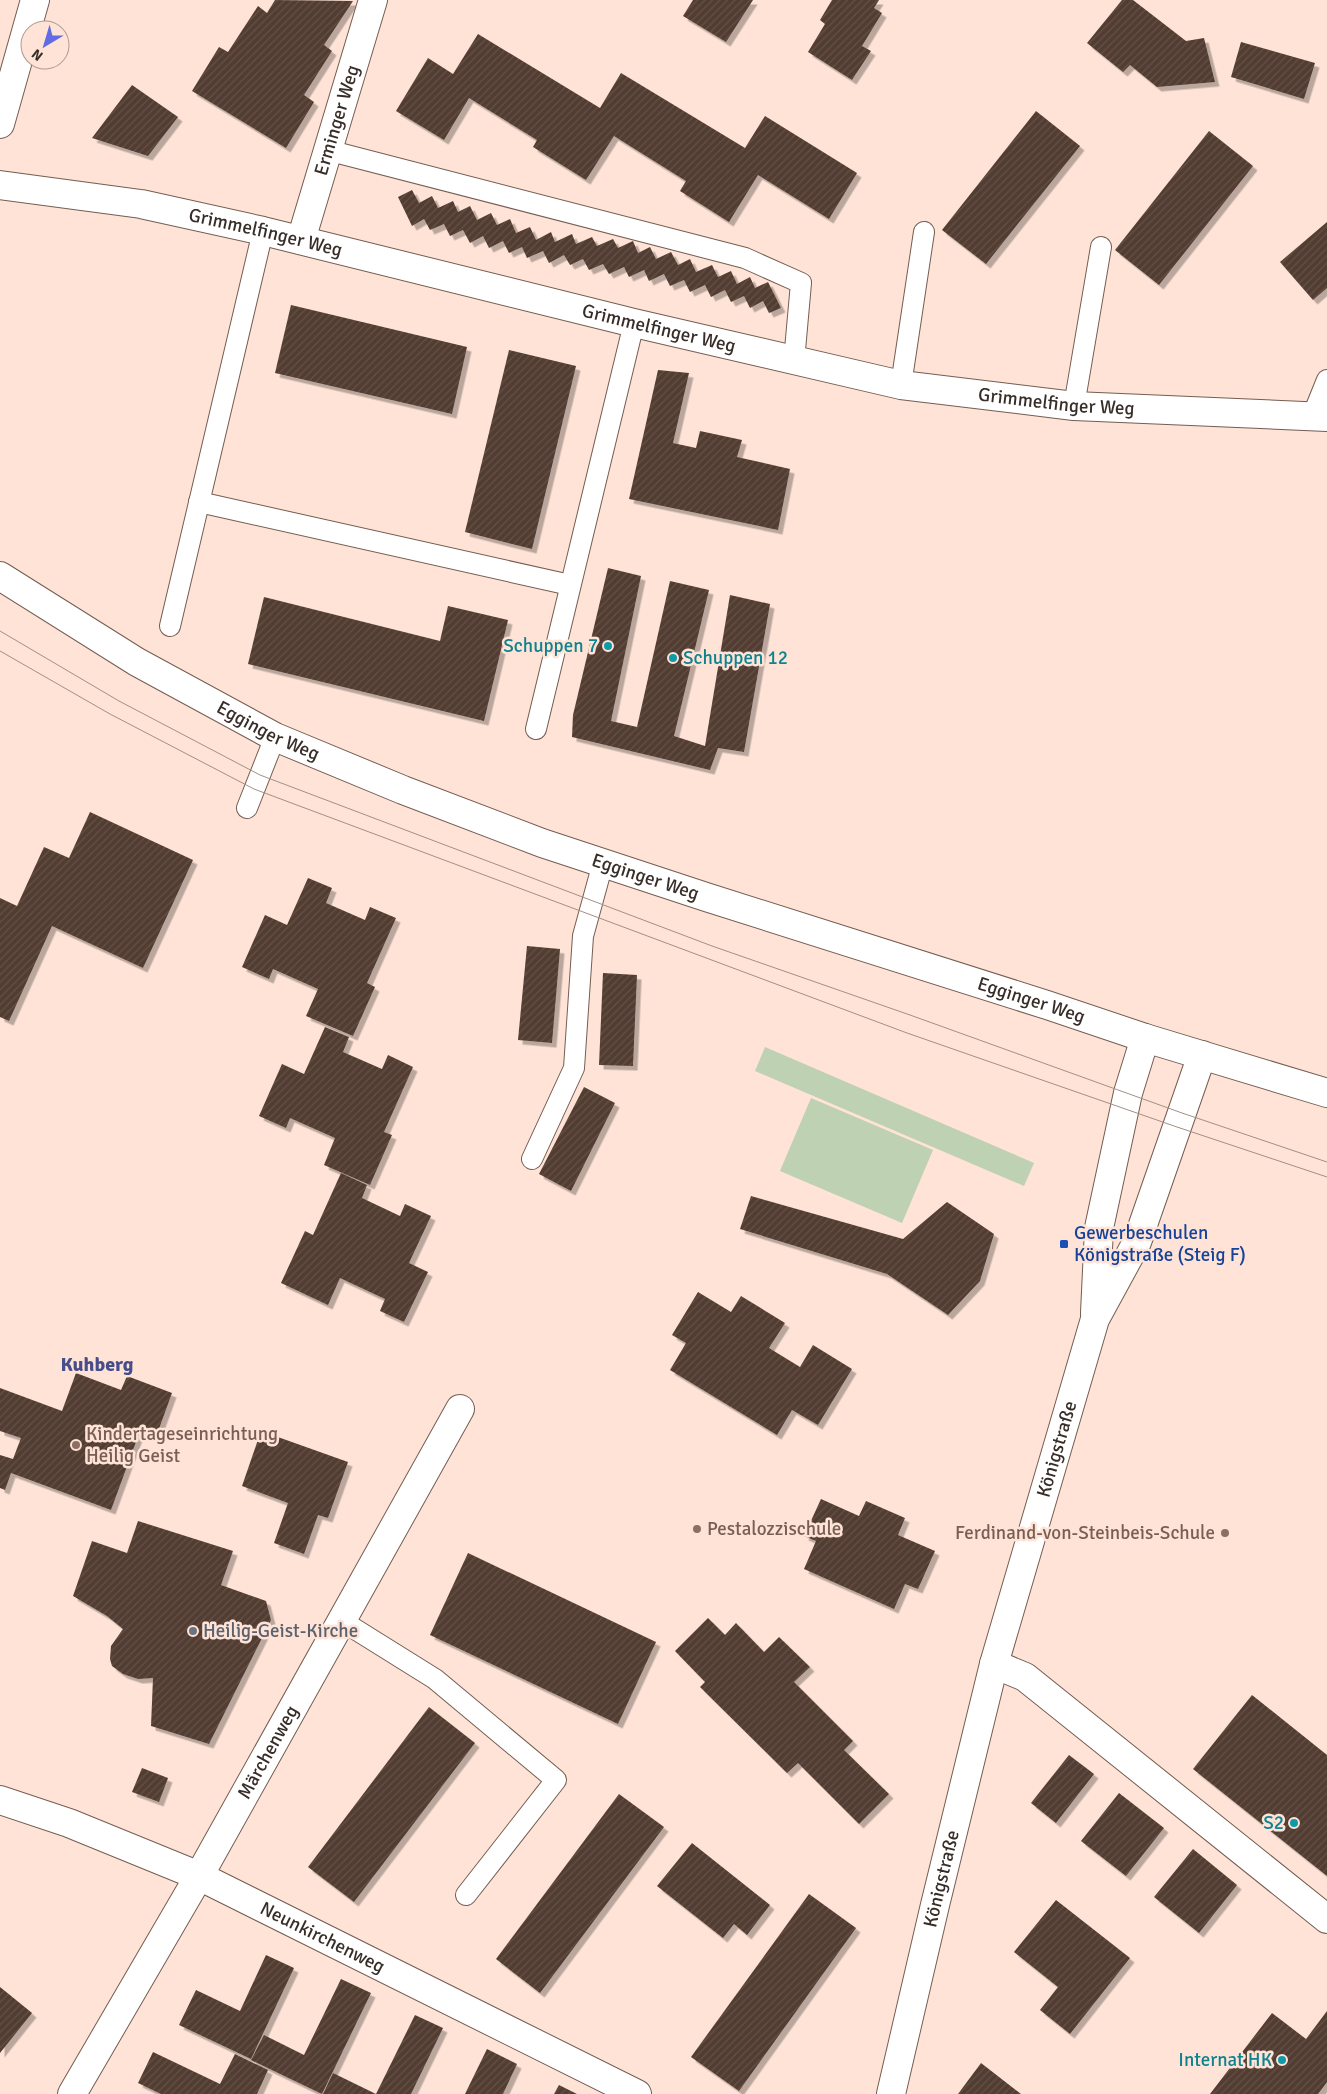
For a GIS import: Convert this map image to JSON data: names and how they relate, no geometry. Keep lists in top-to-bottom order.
{
  "streets": {
    "street": [
      "Erminger Weg",
      "Grimmelfinger Weg",
      "Egginger Weg",
      "Königstraße",
      "Märchenweg",
      "Neunkirchenweg"
    ]
  },
  "crossings": [
    ["Erminger Weg", "Grimmelfinger Weg"],
    ["Egginger Weg", "Königstraße"],
    ["Märchenweg", "Neunkirchenweg"]
  ],
  "districts": ["Kuhberg"],
  "places": {
    "other": [
      "Schuppen 7",
      "Schuppen 12",
      "Kindertageseinrichtung Heilig Geist",
      "Pestalozzischule",
      "Ferdinand-von-Steinbeis-Schule",
      "Heilig-Geist-Kirche",
      "S2",
      "Internat HK"
    ],
    "transit": ["Gewerbeschulen Königstraße (Steig F)"]
  },
  "north": "bottom left"
}
